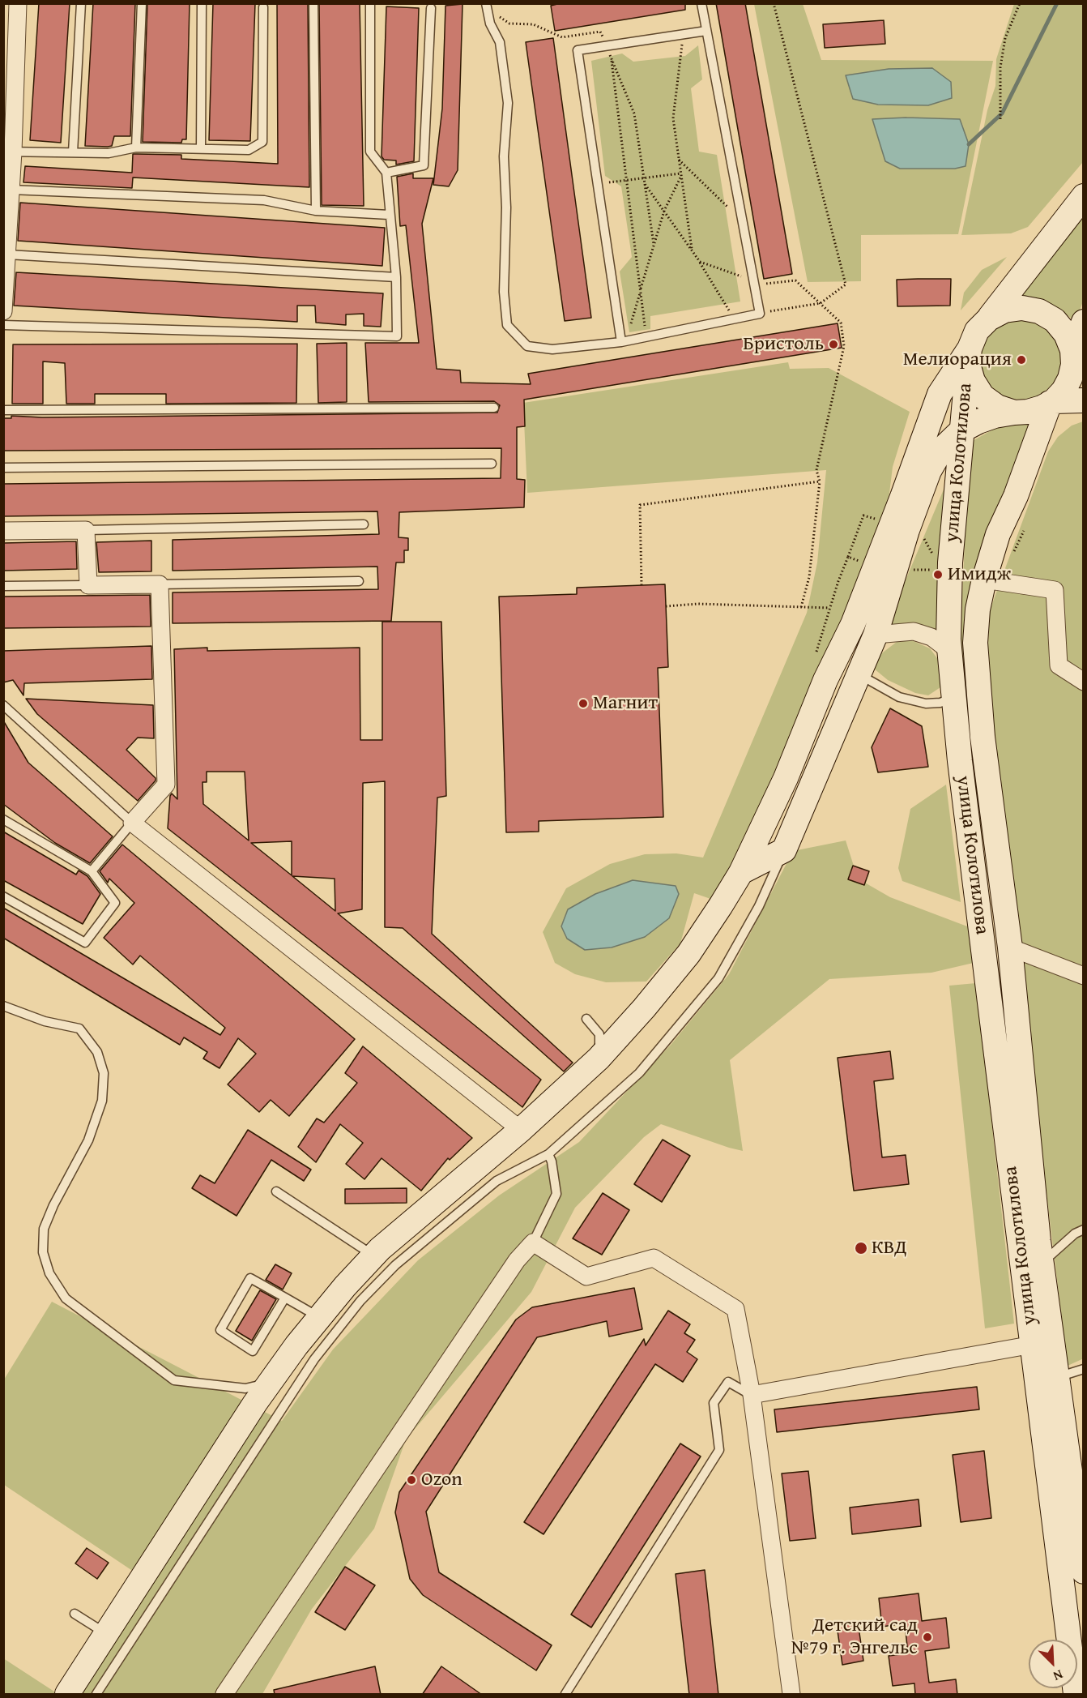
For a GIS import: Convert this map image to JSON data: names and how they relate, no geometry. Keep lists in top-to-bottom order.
{
  "streets": {
    "main road": ["улица Колотилова"]
  },
  "places": [
    "Бристоль",
    "Мелиорация",
    "Имидж",
    "Магнит",
    "КВД",
    "Ozon",
    "Детский сад №79 г. Энгельс"
  ],
  "north": "bottom right"
}
